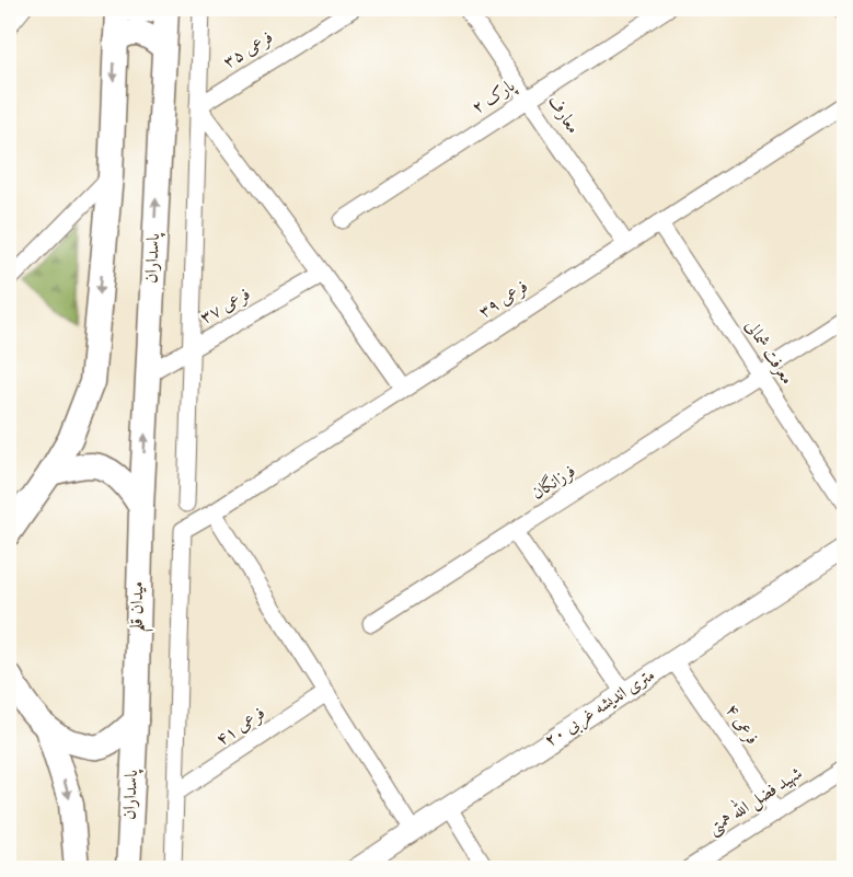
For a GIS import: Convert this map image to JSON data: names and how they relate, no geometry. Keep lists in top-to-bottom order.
{
  "streets": {
    "main road": ["پاسداران", "میدان قلم"],
    "street": [
      "فرعی ۳۵",
      "پارک ۲",
      "معارف",
      "فرعی ۳۹",
      "فرعی ۳۷",
      "معرفت شمالی",
      "فرزانگان",
      "۲۰ متری اندیشه غربی",
      "فرعی ۴",
      "فرعی ۴۱",
      "شهید فضل الله همتی"
    ]
  },
  "crossings": [
    ["پارک ۲", "معارف"],
    ["معارف", "فرعی ۳۹"],
    ["پاسداران", "فرعی ۳۷"],
    ["پاسداران", "میدان قلم"],
    ["فرعی ۳۹", "معرفت شمالی"],
    ["فرعی ۳۹", "فرعی ۴۱"],
    ["معرفت شمالی", "فرزانگان"],
    ["۲۰ متری اندیشه غربی", "فرعی ۴"],
    ["فرعی ۴", "شهید فضل الله همتی"]
  ]
}
